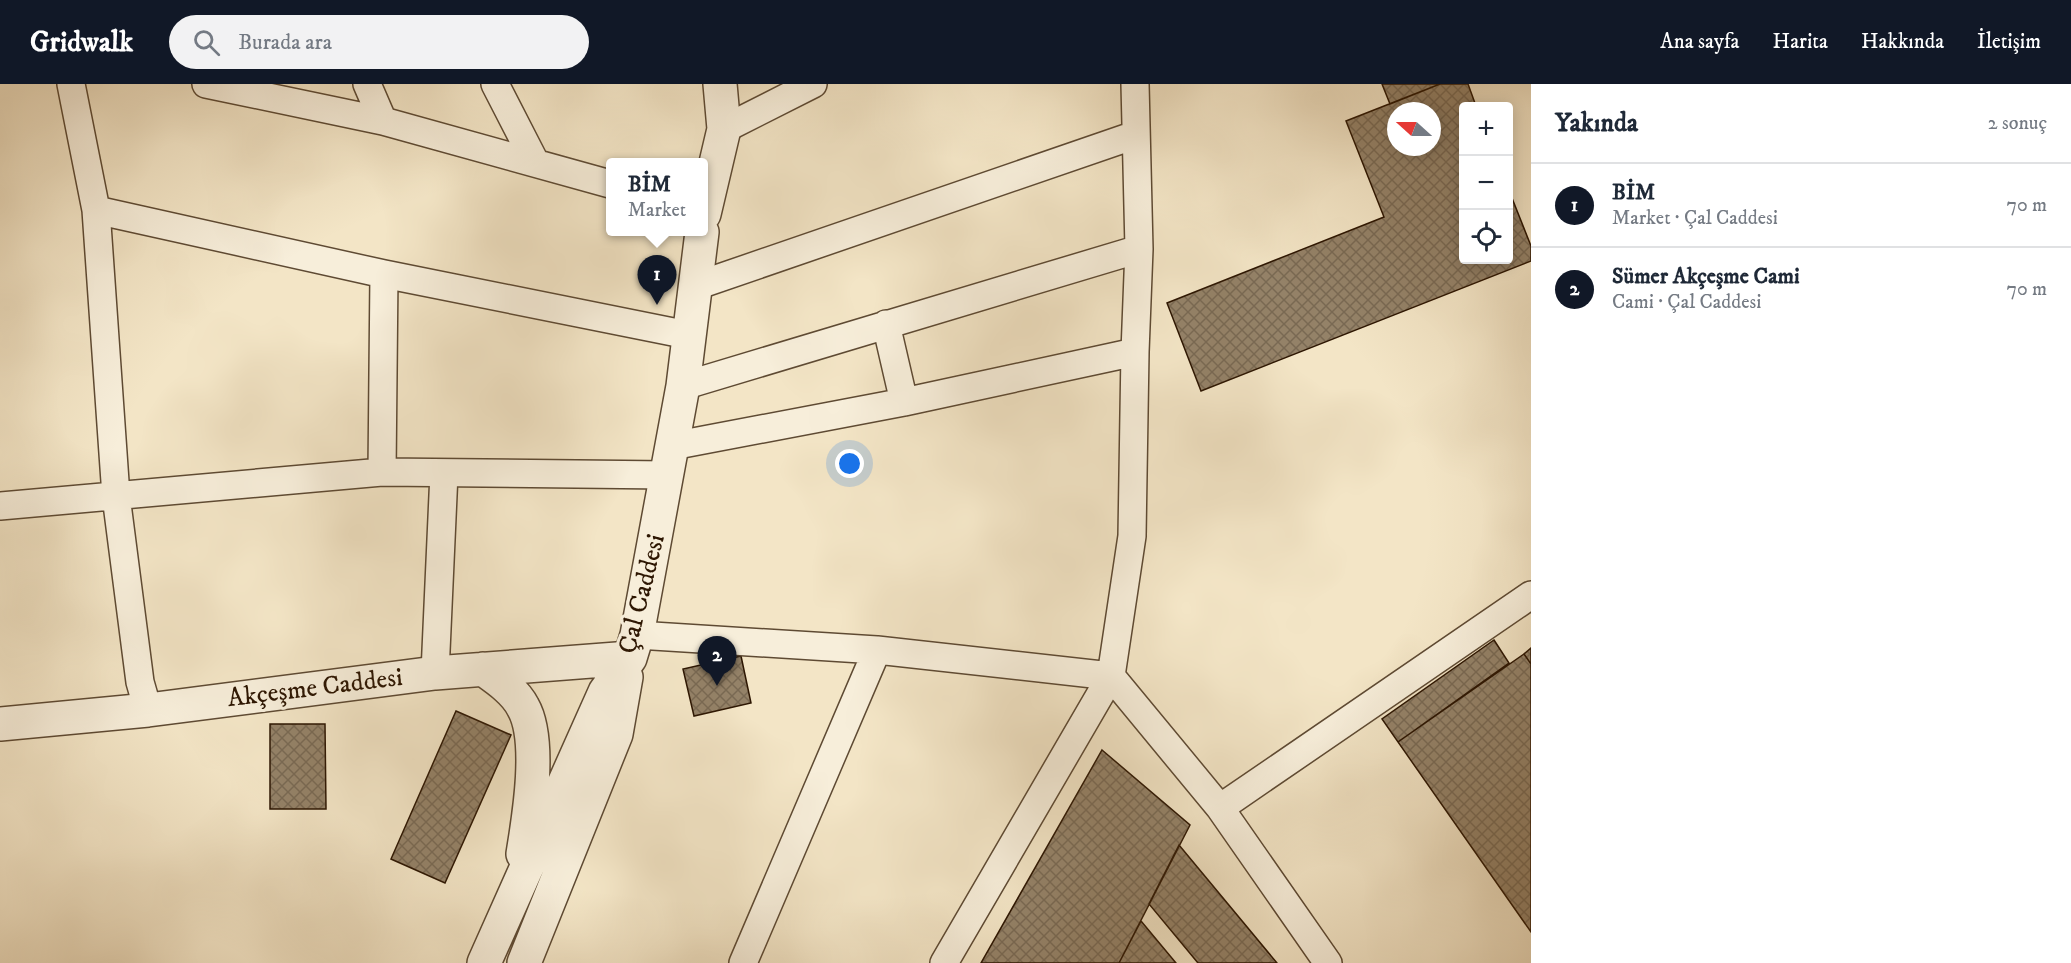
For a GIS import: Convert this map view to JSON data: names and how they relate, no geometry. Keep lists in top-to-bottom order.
{
  "streets": {
    "street": ["Çal Caddesi", "Akçeşme Caddesi"]
  },
  "crossings": [
    ["Çal Caddesi", "Akçeşme Caddesi"]
  ],
  "north": "left",
  "page": {
    "header": "Gridwalk",
    "search": "Burada ara",
    "nav": [
      "Ana sayfa",
      "Harita",
      "Hakkında",
      "İletişim"
    ],
    "heading": ["Yakında", "2 sonuç"],
    "map_buttons": ["+", "−"],
    "popup": ["BİM", "Market"],
    "list": [
      {
        "mark": "1",
        "name": "BİM",
        "note": "Market · Çal Caddesi",
        "value": "70 m"
      },
      {
        "mark": "2",
        "name": "Sümer Akçeşme Cami",
        "note": "Cami · Çal Caddesi",
        "value": "70 m"
      }
    ],
    "pins": ["1", "2"]
  }
}
